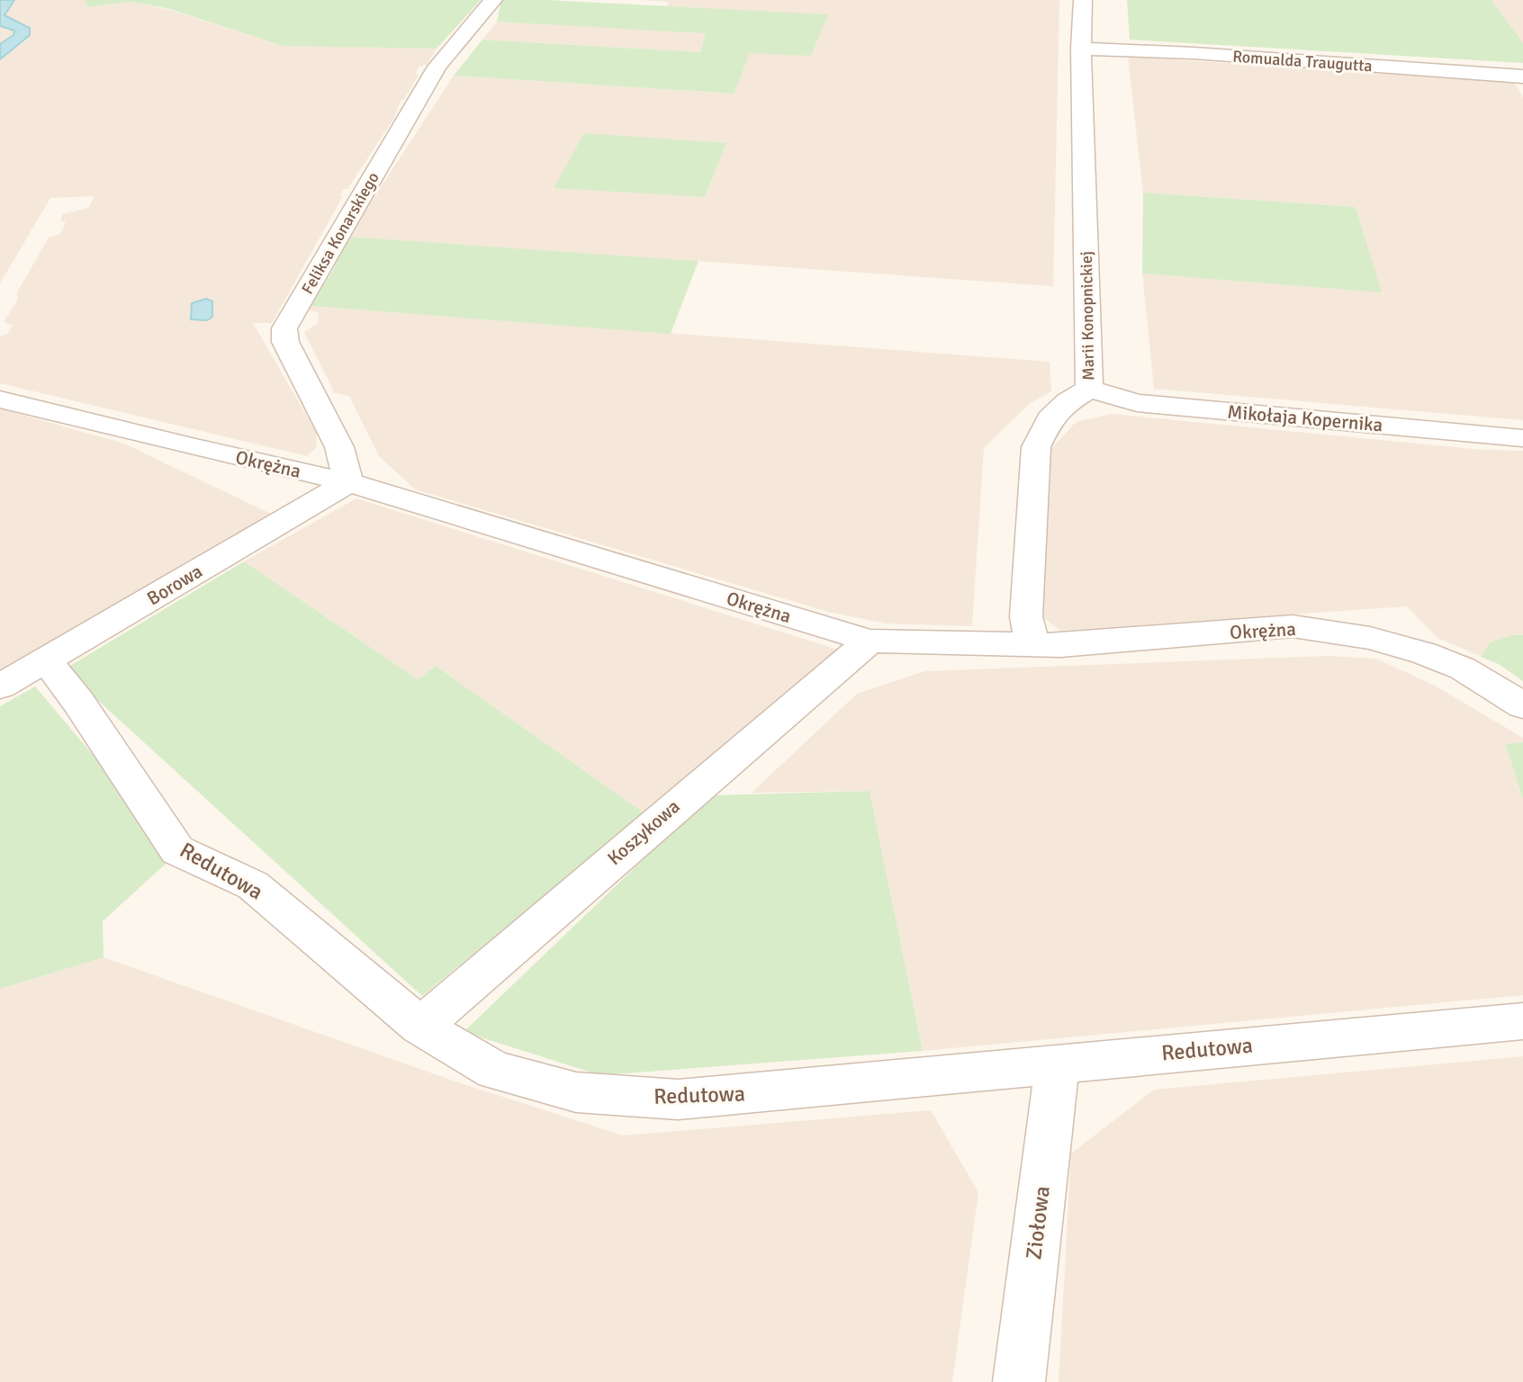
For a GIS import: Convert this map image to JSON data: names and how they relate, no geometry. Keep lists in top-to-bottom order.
{
  "streets": {
    "street": [
      "Romualda Traugutta",
      "Feliksa Konarskiego",
      "Marii Konopnickiej",
      "Mikołaja Kopernika",
      "Okrężna",
      "Borowa",
      "Koszykowa",
      "Redutowa",
      "Ziołowa"
    ]
  },
  "crossings": [
    ["Romualda Traugutta", "Marii Konopnickiej"],
    ["Feliksa Konarskiego", "Okrężna"],
    ["Feliksa Konarskiego", "Borowa"],
    ["Marii Konopnickiej", "Mikołaja Kopernika"],
    ["Marii Konopnickiej", "Okrężna"],
    ["Okrężna", "Borowa"],
    ["Okrężna", "Koszykowa"],
    ["Borowa", "Redutowa"],
    ["Koszykowa", "Redutowa"],
    ["Redutowa", "Ziołowa"]
  ]
}
